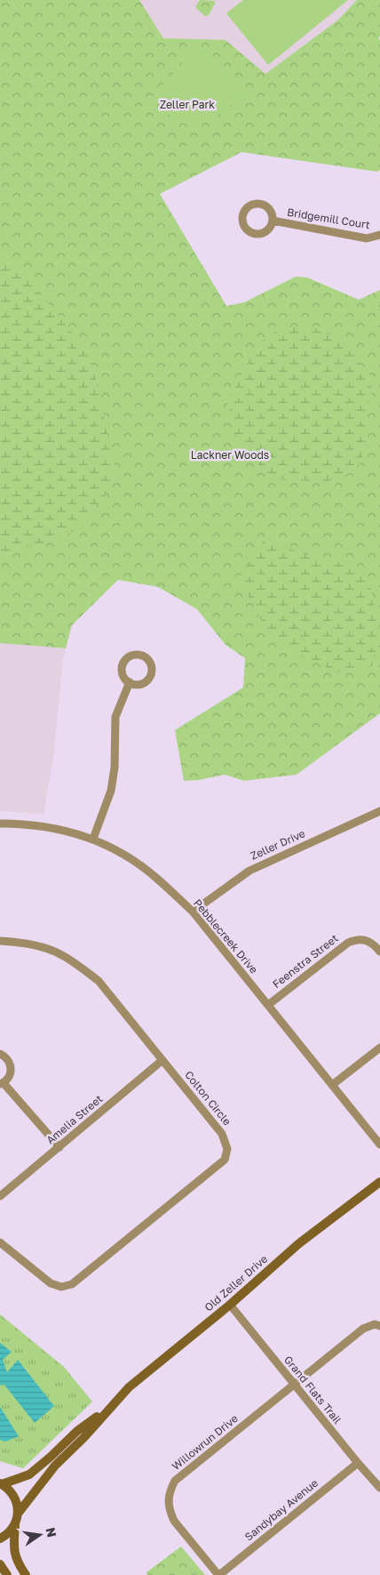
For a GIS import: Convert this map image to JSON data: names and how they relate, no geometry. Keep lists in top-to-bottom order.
{
  "streets": {
    "street": [
      "Bridgemill Court",
      "Zeller Drive",
      "Pebblecreek Drive",
      "Feenstra Street",
      "Colton Circle",
      "Amelia Street",
      "Old Zeller Drive",
      "Grand Flats Trail",
      "Willowrun Drive",
      "Sandybay Avenue"
    ]
  },
  "crossings": [
    ["Zeller Drive", "Pebblecreek Drive"],
    ["Pebblecreek Drive", "Feenstra Street"],
    ["Colton Circle", "Amelia Street"],
    ["Old Zeller Drive", "Grand Flats Trail"],
    ["Grand Flats Trail", "Willowrun Drive"],
    ["Grand Flats Trail", "Sandybay Avenue"],
    ["Willowrun Drive", "Sandybay Avenue"]
  ],
  "parks": ["Zeller Park", "Lackner Woods"],
  "north": "right"
}
